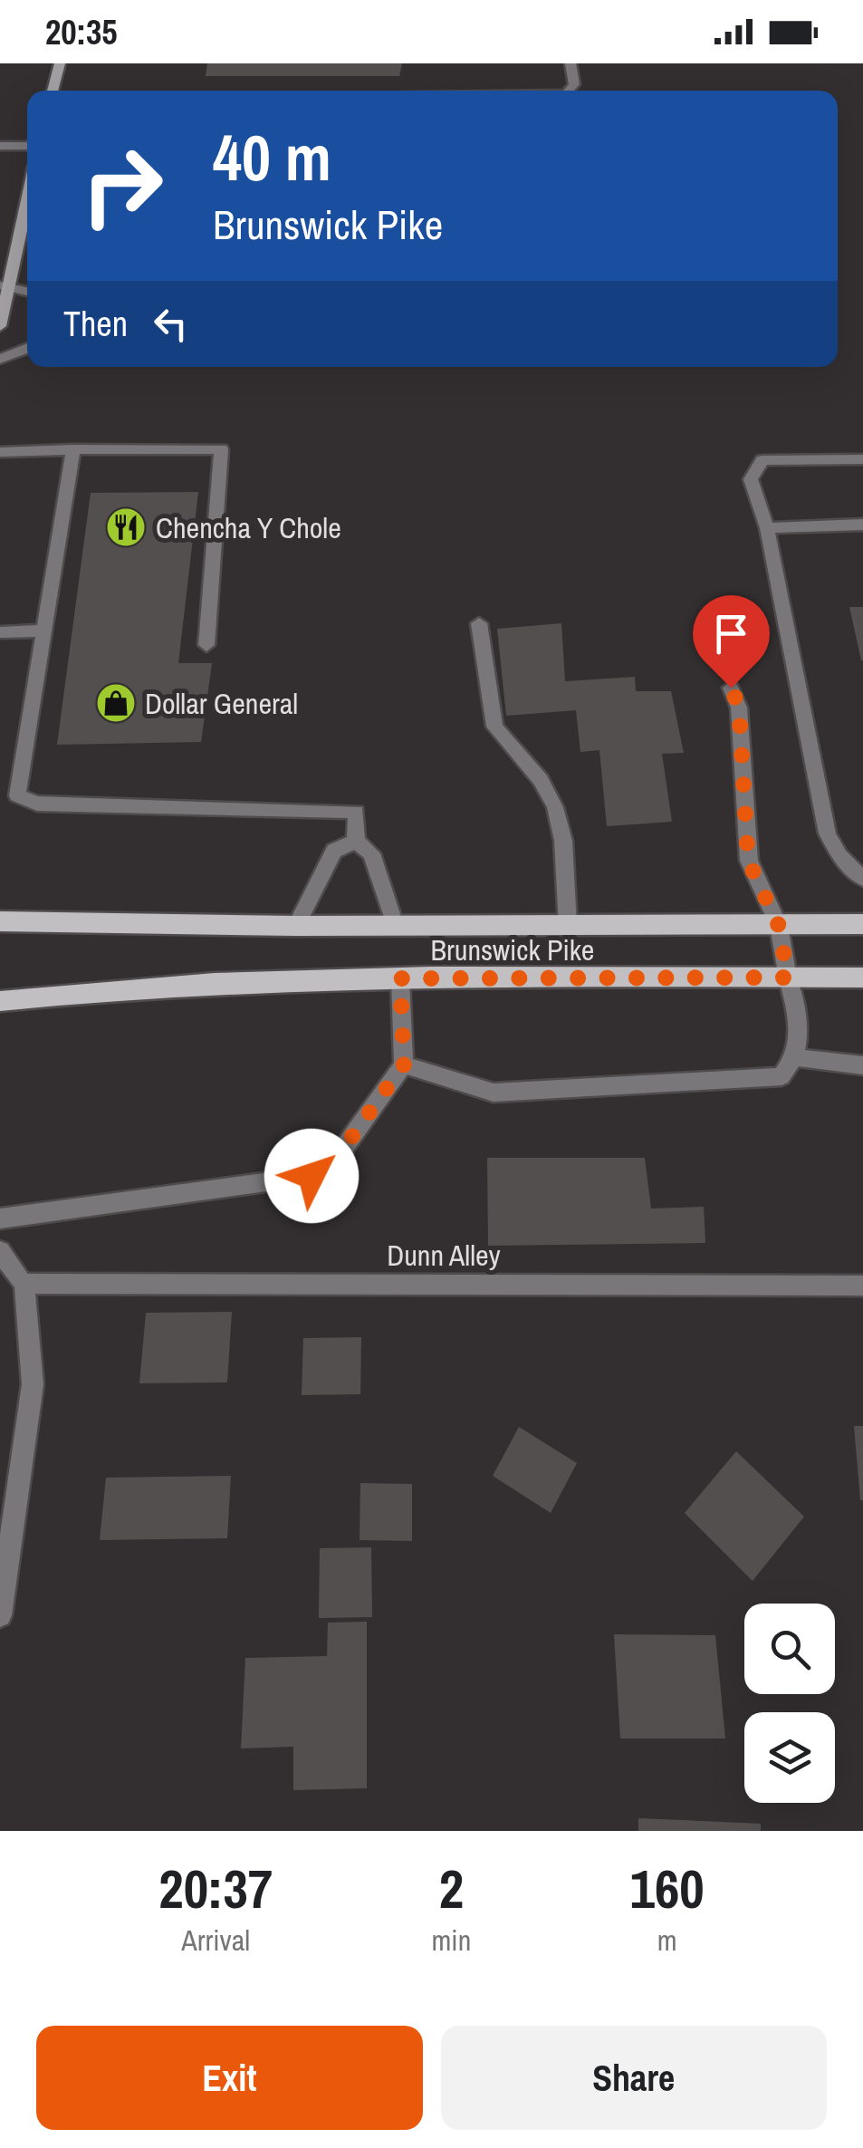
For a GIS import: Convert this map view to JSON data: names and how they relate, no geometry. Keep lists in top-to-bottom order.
{
  "streets": {
    "main road": ["Brunswick Pike"],
    "street": ["Dunn Alley"]
  },
  "places": {
    "restaurant": ["Chencha Y Chole"],
    "shop": ["Dollar General"]
  },
  "page": {
    "status": "20:35",
    "turn": ["40 m", "Brunswick Pike"],
    "then": "Then",
    "eta": [
      "20:37",
      "Arrival",
      "2",
      "min",
      "160",
      "m"
    ],
    "buttons": ["Exit", "Share"]
  }
}
